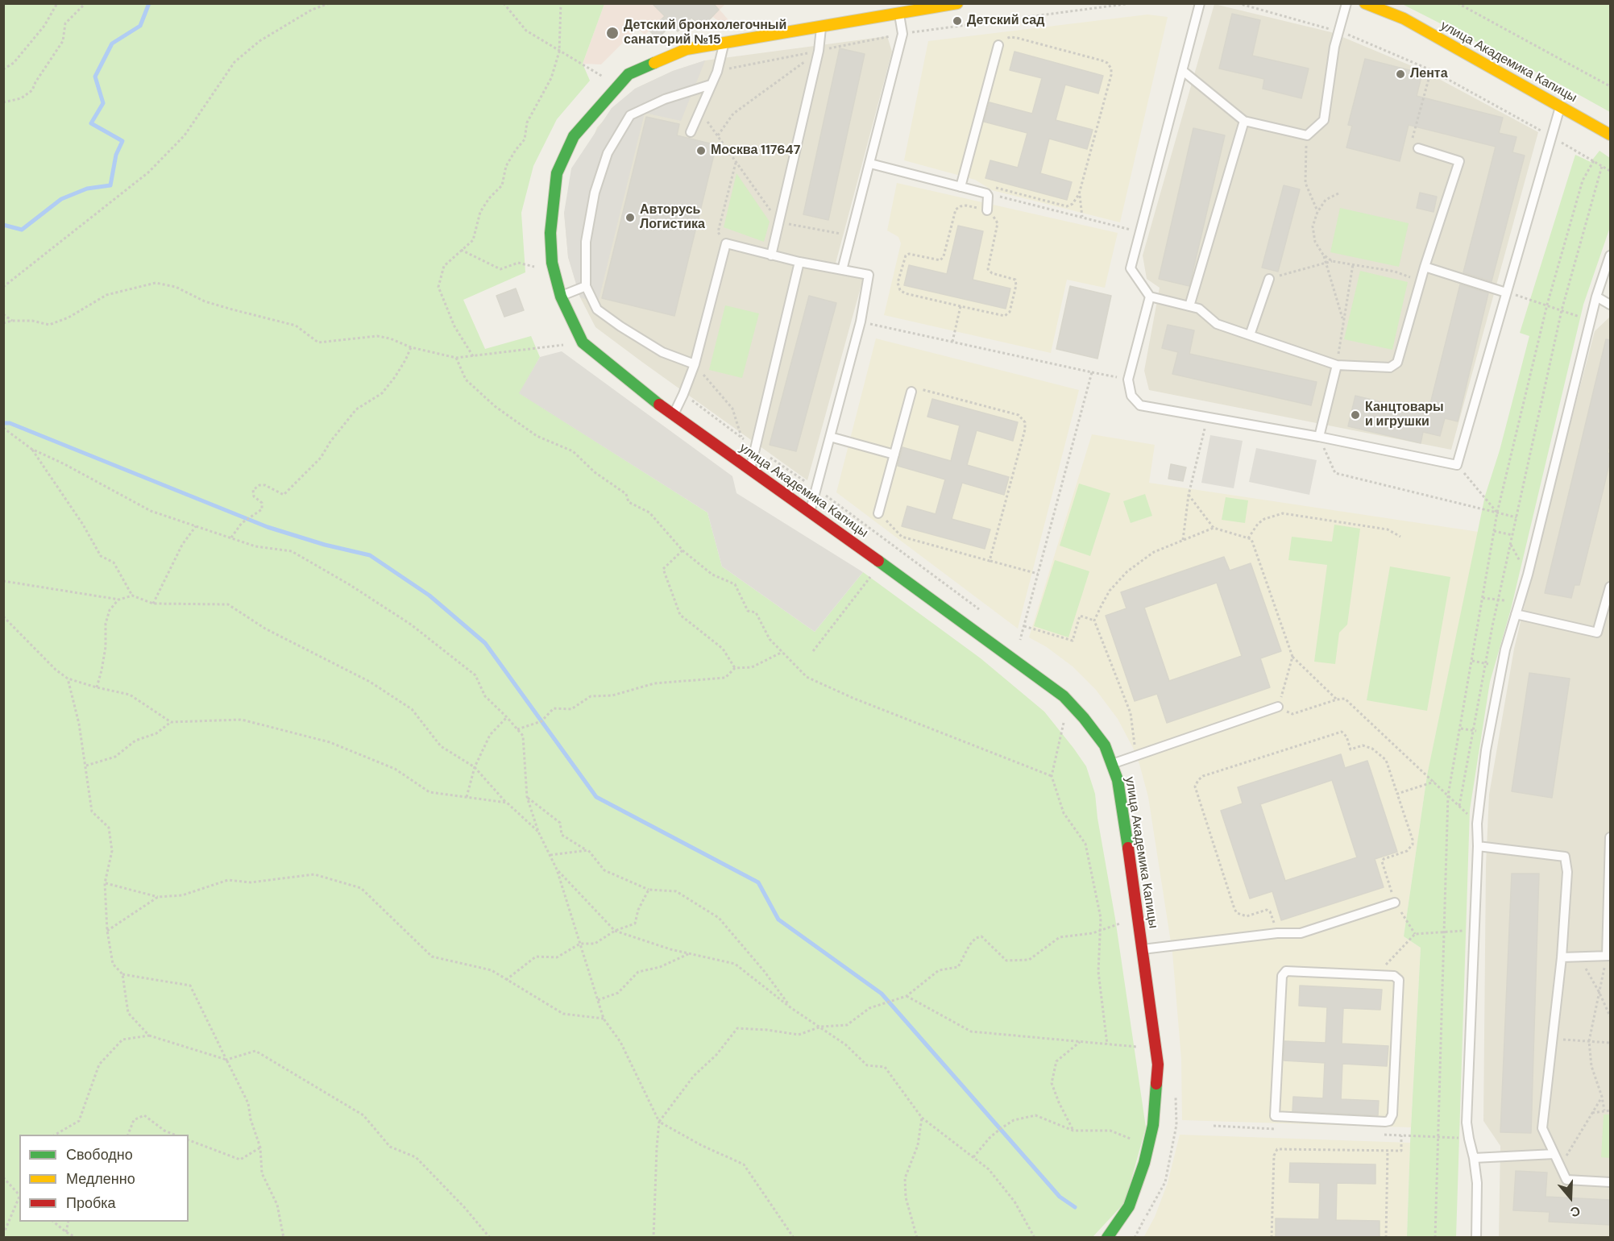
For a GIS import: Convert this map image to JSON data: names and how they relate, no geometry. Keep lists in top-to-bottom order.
{
  "streets": {
    "street": ["улица Академика Капицы"]
  },
  "places": [
    "Детский сад",
    "Детский бронхолегочный санаторий №15",
    "Лента",
    "Москва 117647",
    "Авторусь Логистика",
    "Канцтовары и игрушки"
  ],
  "legend": ["Свободно", "Медленно", "Пробка"],
  "north": "bottom"
}
